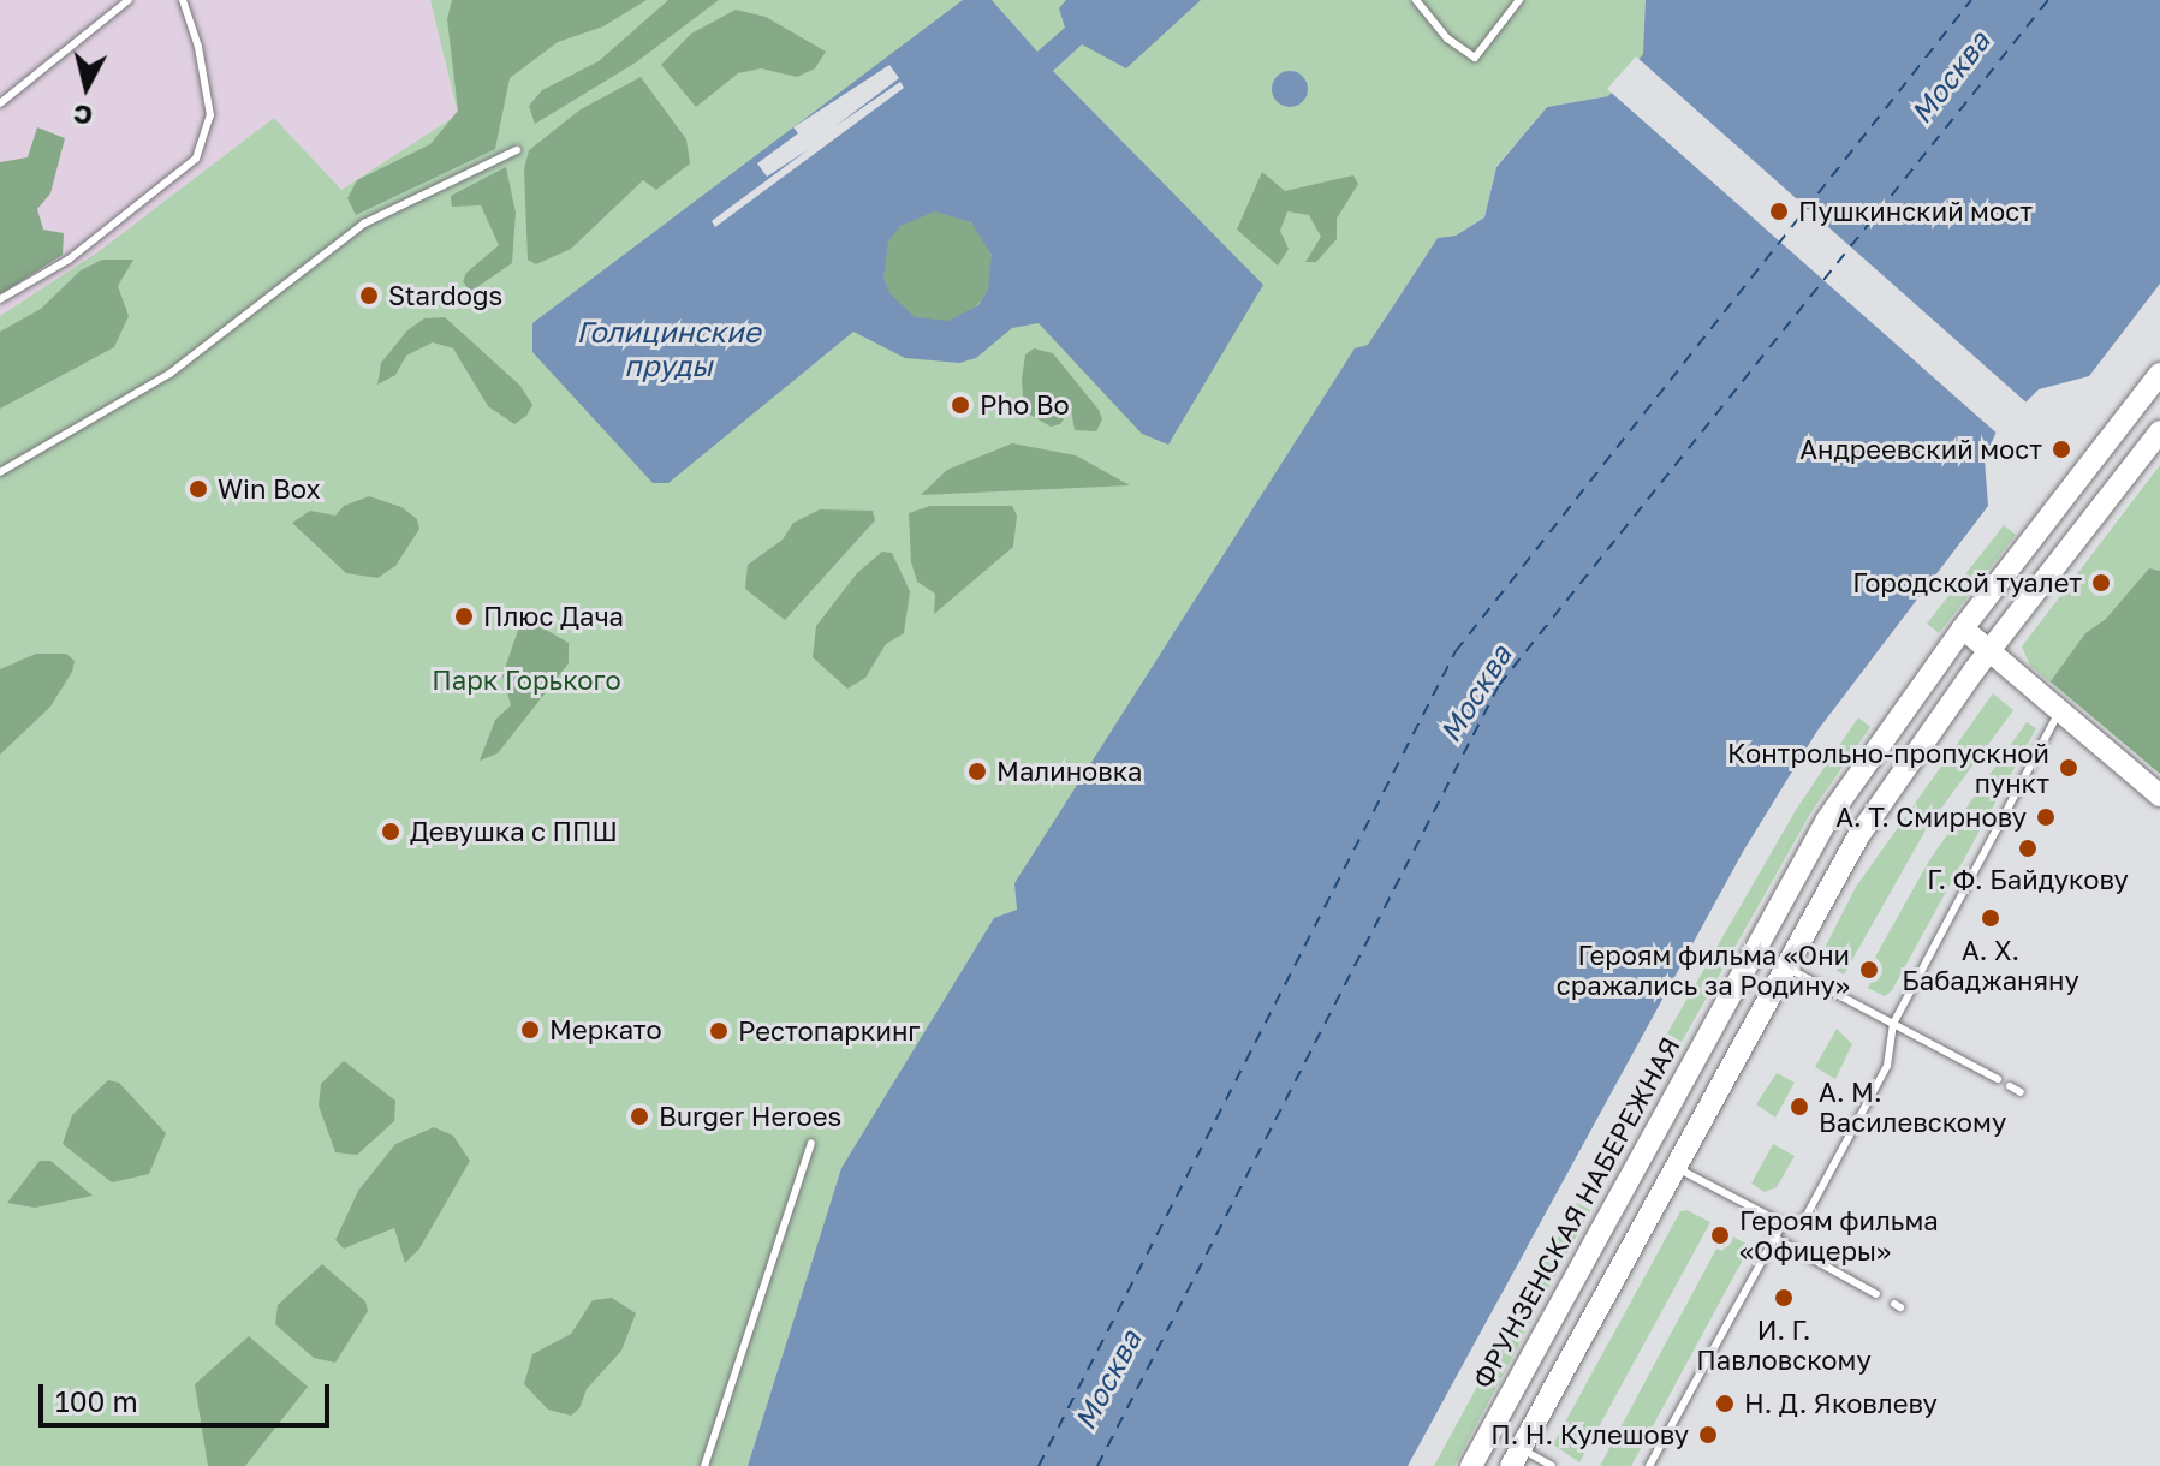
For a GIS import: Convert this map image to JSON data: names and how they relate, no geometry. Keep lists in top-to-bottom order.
{
  "streets": {
    "main road": ["ФРУНЗЕНСКАЯ НАБЕРЕЖНАЯ"]
  },
  "water": ["Москва", "Голицинские пруды"],
  "parks": ["Парк Горького"],
  "places": [
    "Пушкинский мост",
    "Stardogs",
    "Pho Bo",
    "Андреевский мост",
    "Win Box",
    "Городской туалет",
    "Плюс Дача",
    "Контрольно-пропускной пункт",
    "Малиновка",
    "А. Т. Смирнову",
    "Девушка с ППШ",
    "Г. Ф. Байдукову",
    "А. Х. Бабаджаняну",
    "Героям фильма «Они сражались за Родину»",
    "Меркато",
    "Рестопаркинг",
    "А. М. Василевскому",
    "Burger Heroes",
    "Героям фильма «Офицеры»",
    "И. Г. Павловскому",
    "Н. Д. Яковлеву",
    "П. Н. Кулешову"
  ],
  "scale_bar": "100 m",
  "north": "bottom"
}
